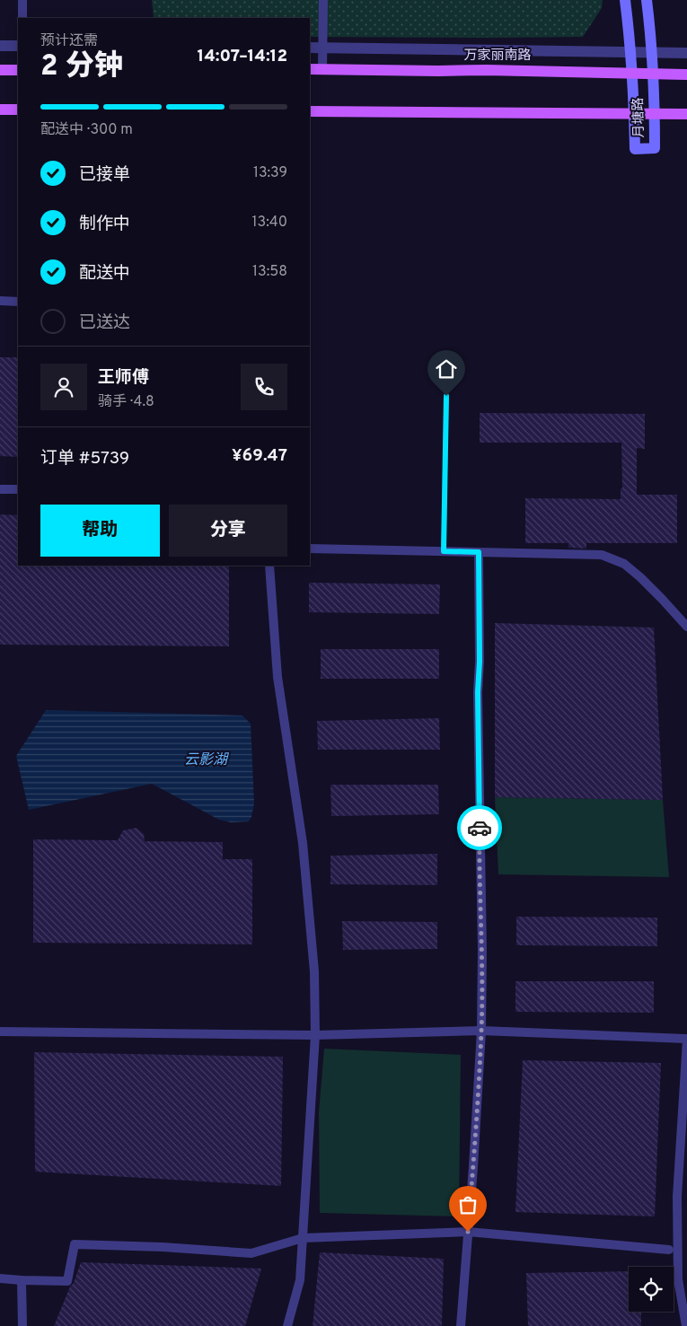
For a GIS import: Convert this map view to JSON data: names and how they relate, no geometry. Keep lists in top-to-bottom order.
{
  "streets": {
    "main road": ["万家丽南路", "月塘路"]
  },
  "crossings": [
    ["万家丽南路", "月塘路"]
  ],
  "water": ["云影湖"],
  "page": {
    "heading": ["2 分钟", "预计还需", "14:07–14:12"],
    "panel": [
      "王师傅",
      "骑手 · 4.8",
      "订单 #5739",
      "¥69.47"
    ],
    "bar": "配送中 · 300 m",
    "list": [
      ["已接单", "13:39"],
      ["制作中", "13:40"],
      ["配送中", "13:58"],
      "已送达"
    ],
    "buttons": ["帮助", "分享"]
  }
}
